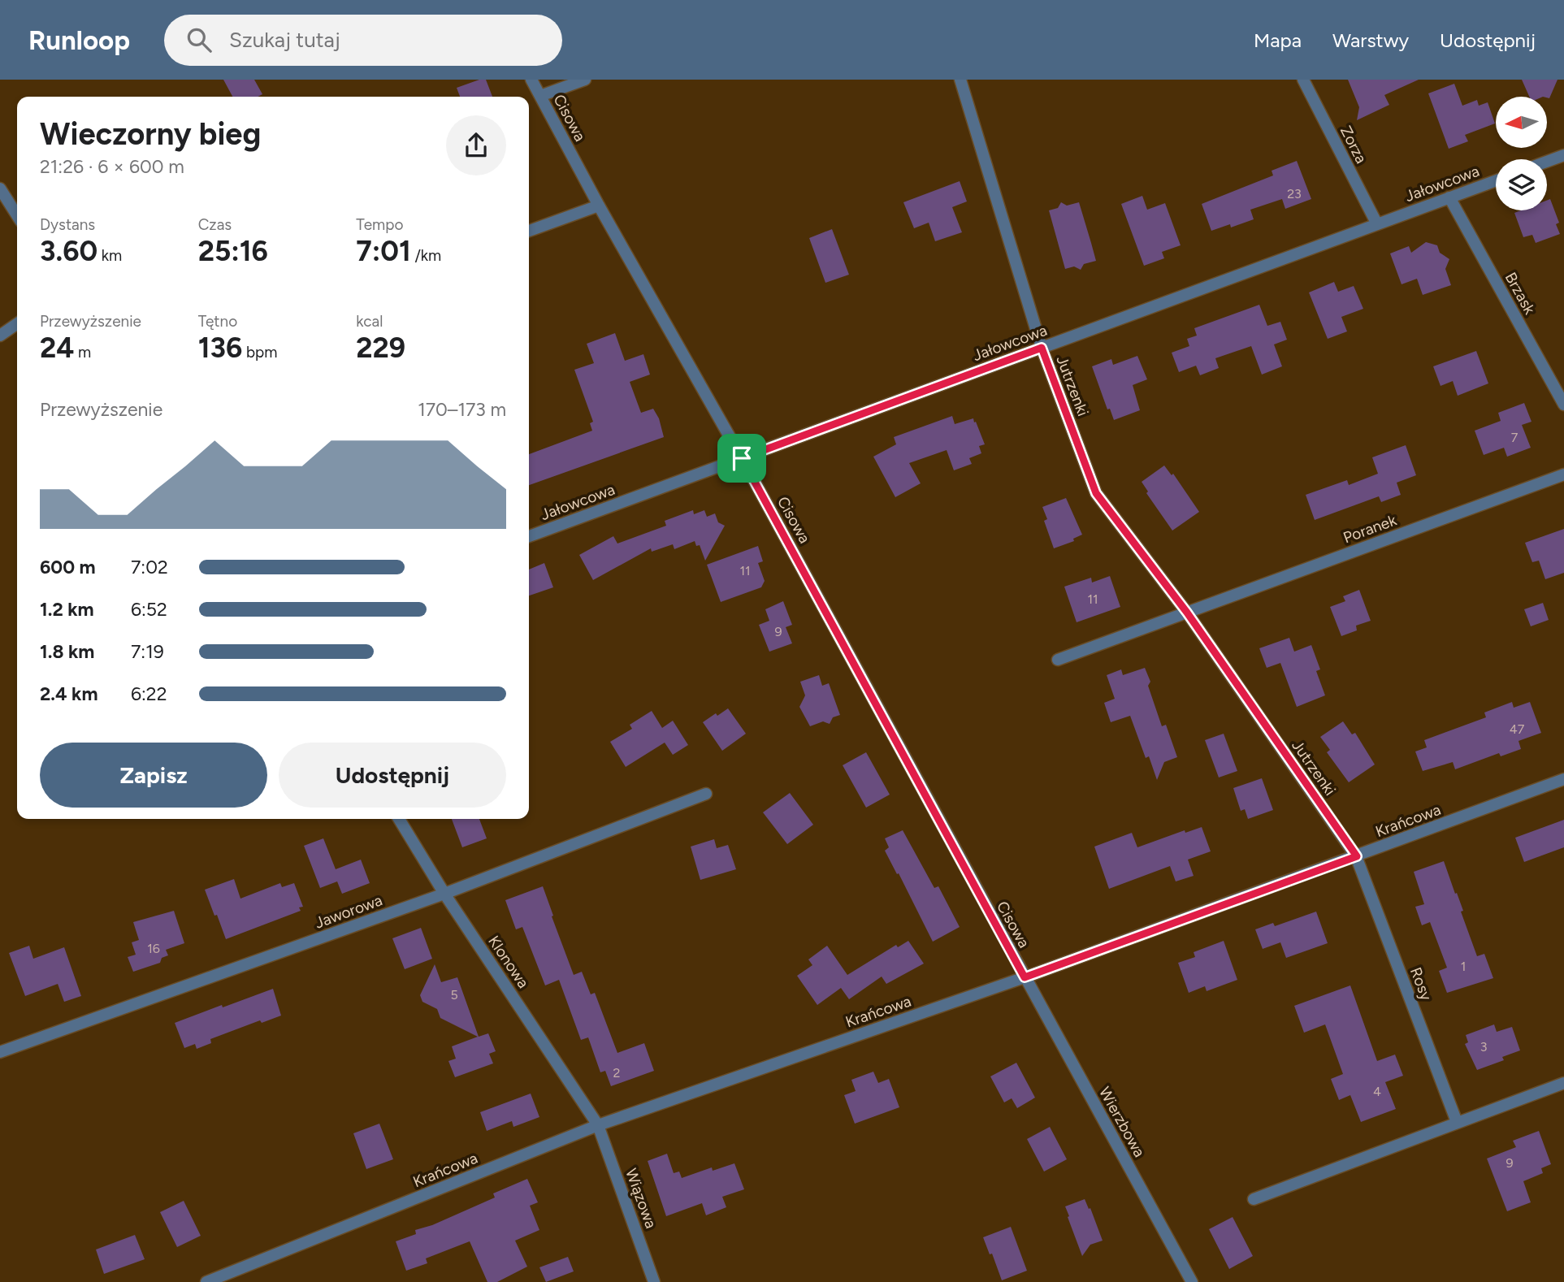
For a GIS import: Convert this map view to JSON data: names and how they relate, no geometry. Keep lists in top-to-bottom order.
{
  "streets": {
    "street": [
      "Cisowa",
      "Zorza",
      "Jałowcowa",
      "Brzask",
      "Jutrzenki",
      "Poranek",
      "Krańcowa",
      "Jaworowa",
      "Klonowa",
      "Rosy",
      "Wierzbowa",
      "Wiązowa"
    ]
  },
  "crossings": [
    ["Cisowa", "Jałowcowa"],
    ["Cisowa", "Krańcowa"],
    ["Cisowa", "Wierzbowa"],
    ["Zorza", "Jałowcowa"],
    ["Jałowcowa", "Brzask"],
    ["Jałowcowa", "Jutrzenki"],
    ["Jutrzenki", "Poranek"],
    ["Jutrzenki", "Krańcowa"],
    ["Jutrzenki", "Rosy"],
    ["Krańcowa", "Klonowa"],
    ["Krańcowa", "Rosy"],
    ["Krańcowa", "Wierzbowa"],
    ["Krańcowa", "Wiązowa"],
    ["Jaworowa", "Klonowa"],
    ["Klonowa", "Wiązowa"]
  ],
  "house_numbers": [
    "23",
    "7",
    "11",
    "11",
    "9",
    "47",
    "16",
    "1",
    "5",
    "3",
    "2",
    "4",
    "9"
  ],
  "north": "left",
  "page": {
    "header": "Runloop",
    "search": "Szukaj tutaj",
    "nav": ["Mapa", "Warstwy", "Udostępnij"],
    "heading": ["Wieczorny bieg", "21:26 · 6 × 600 m"],
    "stats": [
      ["Dystans", "3.60 km"],
      ["Czas", "25:16"],
      ["Tempo", "7:01 /km"],
      ["Przewyższenie", "24 m"],
      ["Tętno", "136 bpm"],
      ["kcal", "229"]
    ],
    "chart": ["Przewyższenie", "170–173 m"],
    "list": [
      {
        "name": "600 m",
        "note": "7:02"
      },
      {
        "name": "1.2 km",
        "note": "6:52"
      },
      {
        "name": "1.8 km",
        "note": "7:19"
      },
      {
        "name": "2.4 km",
        "note": "6:22"
      }
    ],
    "buttons": ["Zapisz", "Udostępnij"]
  }
}
